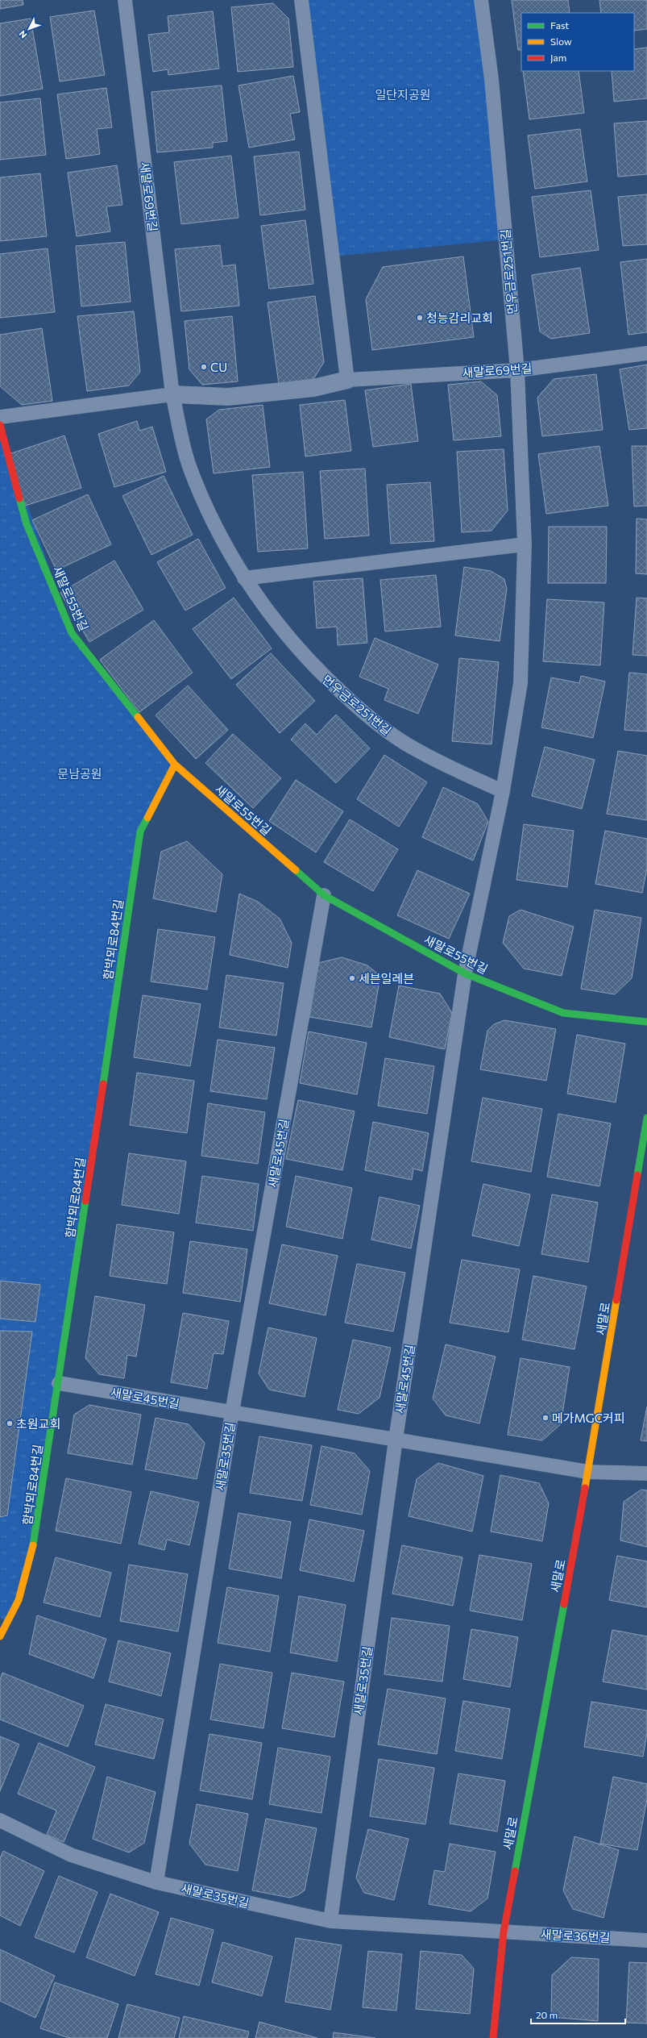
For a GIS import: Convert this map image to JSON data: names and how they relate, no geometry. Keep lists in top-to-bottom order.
{
  "streets": {
    "street": [
      "새말로69번길",
      "새말로55번길",
      "함박뫼로84번길",
      "새말로"
    ],
    "lane": [
      "먼우금로251번길",
      "새말로45번길",
      "새말로35번길",
      "새말로36번길"
    ]
  },
  "crossings": [
    ["새말로69번길", "먼우금로251번길"],
    ["먼우금로251번길", "새말로55번길"],
    ["먼우금로251번길", "새말로45번길"],
    ["새말로55번길", "함박뫼로84번길"],
    ["새말로55번길", "새말로45번길"],
    ["함박뫼로84번길", "새말로45번길"],
    ["새말로45번길", "새말로"],
    ["새말로45번길", "새말로35번길"],
    ["새말로", "새말로35번길"],
    ["새말로", "새말로36번길"],
    ["새말로35번길", "새말로36번길"]
  ],
  "parks": ["일단지공원", "문남공원"],
  "places": [
    "청능감리교회",
    "CU",
    "세븐일레븐",
    "메가MGC커피",
    "초원교회"
  ],
  "legend": ["Fast", "Slow", "Jam"],
  "scale_bar": "20 m",
  "north": "bottom left"
}
